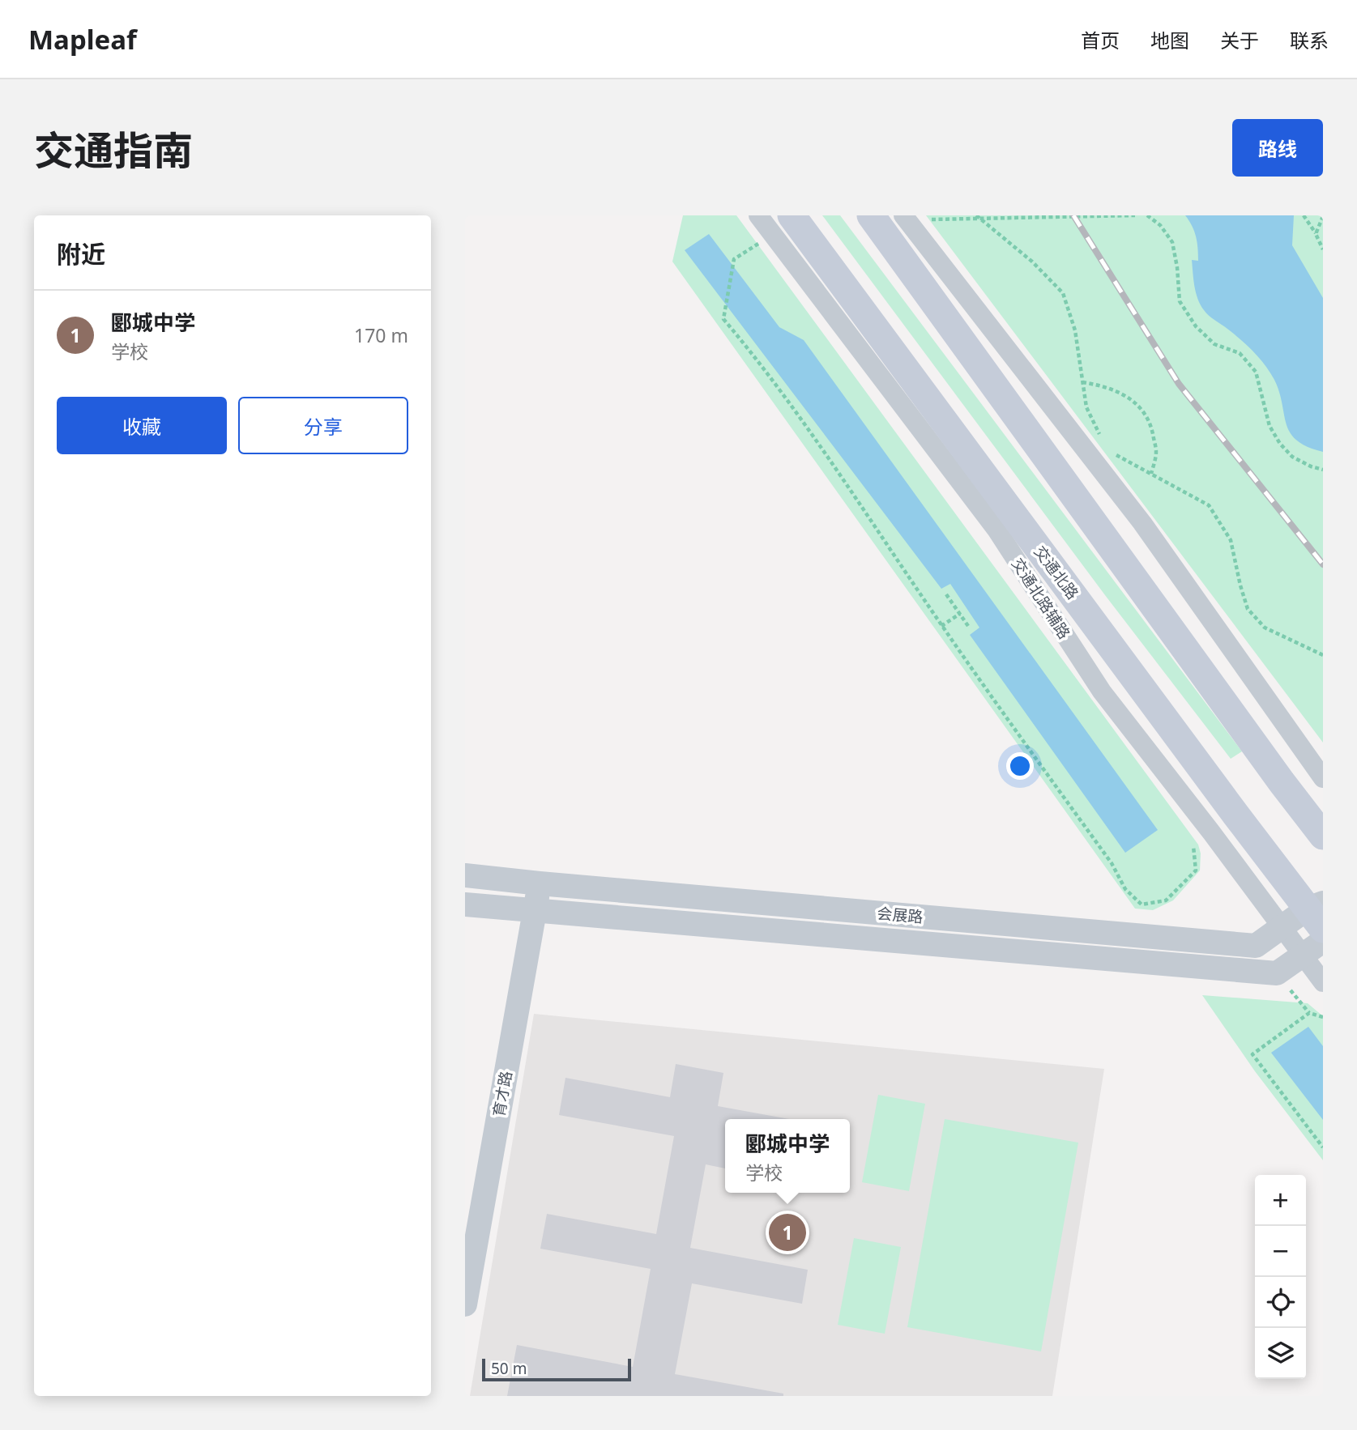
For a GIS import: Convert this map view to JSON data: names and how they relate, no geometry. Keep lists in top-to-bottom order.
{
  "streets": {
    "main road": ["交通北路"],
    "street": ["交通北路辅路", "会展路", "育才路"]
  },
  "crossings": [
    ["交通北路", "交通北路辅路"],
    ["交通北路", "会展路"],
    ["交通北路辅路", "会展路"],
    ["会展路", "育才路"]
  ],
  "scale_bar": "50 m",
  "page": {
    "header": "Mapleaf",
    "nav": [
      "首页",
      "地图",
      "关于",
      "联系"
    ],
    "title": "交通指南",
    "buttons": [
      "路线",
      ["收藏", "分享"]
    ],
    "heading": "附近",
    "list": [
      {
        "mark": "1",
        "name": "郾城中学",
        "note": "学校",
        "value": "170 m"
      }
    ],
    "popup": ["郾城中学", "学校"],
    "map_buttons": ["+", "−"],
    "pins": "1",
    "scale": "50 m"
  }
}
